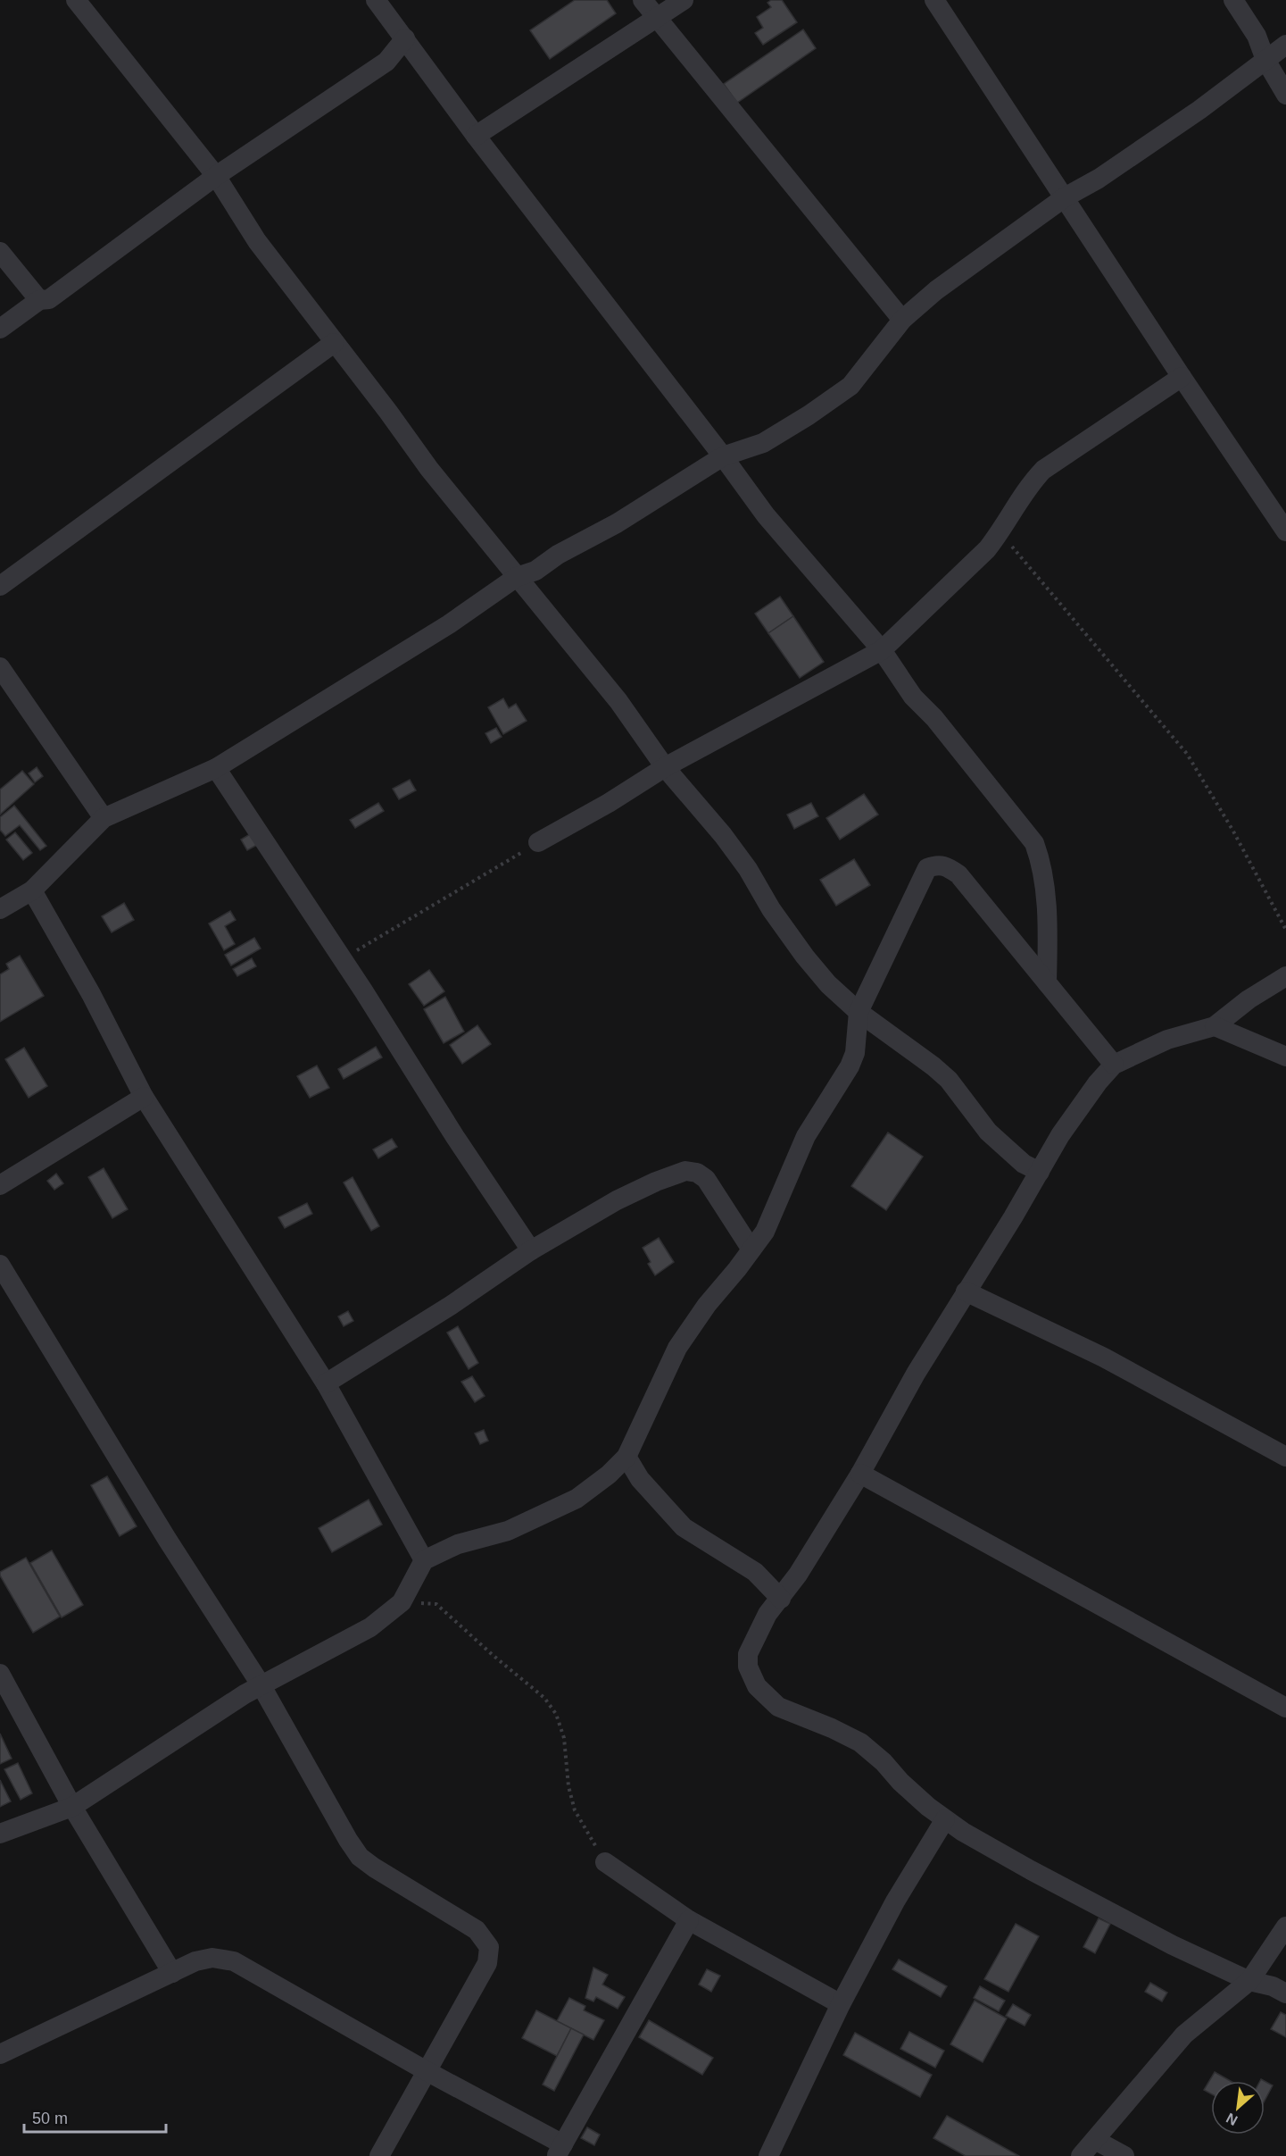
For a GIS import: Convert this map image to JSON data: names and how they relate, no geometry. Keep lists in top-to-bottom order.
{
  "scale_bar": "50 m",
  "north": "bottom left"
}
